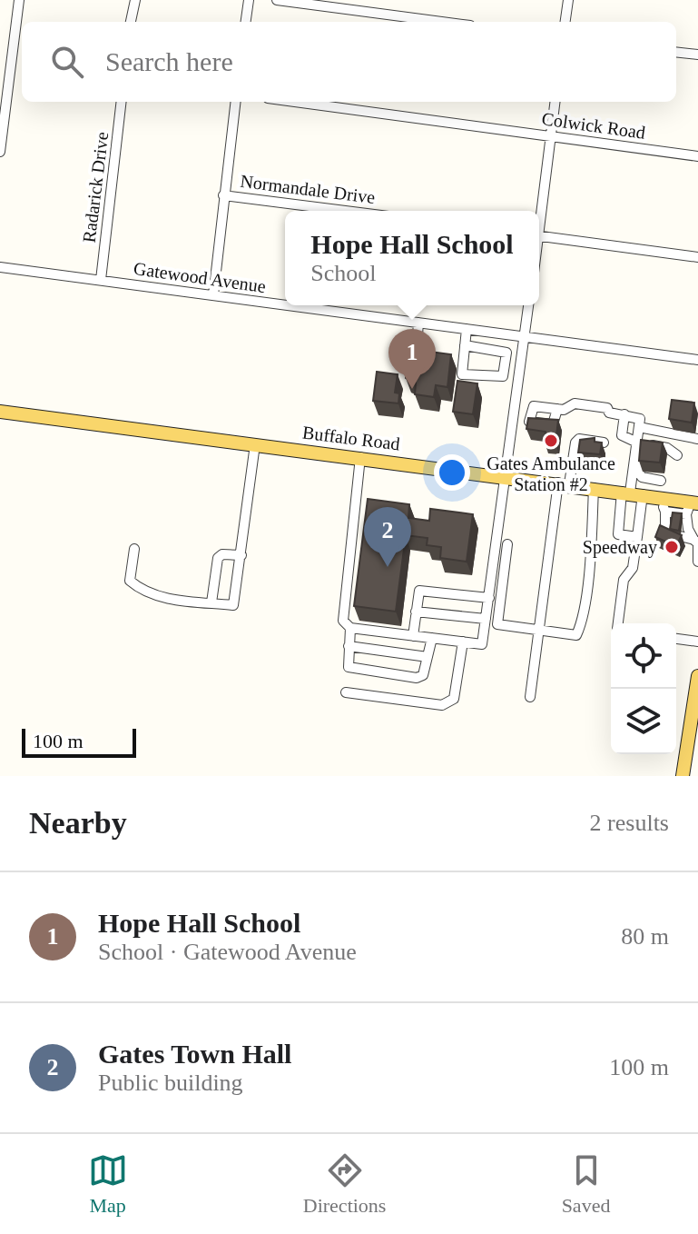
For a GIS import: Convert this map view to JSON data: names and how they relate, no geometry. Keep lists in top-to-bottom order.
{
  "streets": {
    "main road": ["Buffalo Road"],
    "street": [
      "Colwick Road",
      "Radarick Drive",
      "Normandale Drive",
      "Gatewood Avenue"
    ]
  },
  "crossings": [
    ["Radarick Drive", "Gatewood Avenue"]
  ],
  "places": ["Gates Ambulance Station #2", "Speedway"],
  "scale_bar": "100 m",
  "page": {
    "search": "Search here",
    "popup": ["Hope Hall School", "School"],
    "pins": ["1", "2"],
    "scale": "100 m",
    "heading": ["Nearby", "2 results"],
    "list": [
      {
        "mark": "1",
        "name": "Hope Hall School",
        "note": "School · Gatewood Avenue",
        "value": "80 m"
      },
      {
        "mark": "2",
        "name": "Gates Town Hall",
        "note": "Public building",
        "value": "100 m"
      }
    ],
    "nav": ["Map", "Directions", "Saved"]
  }
}
